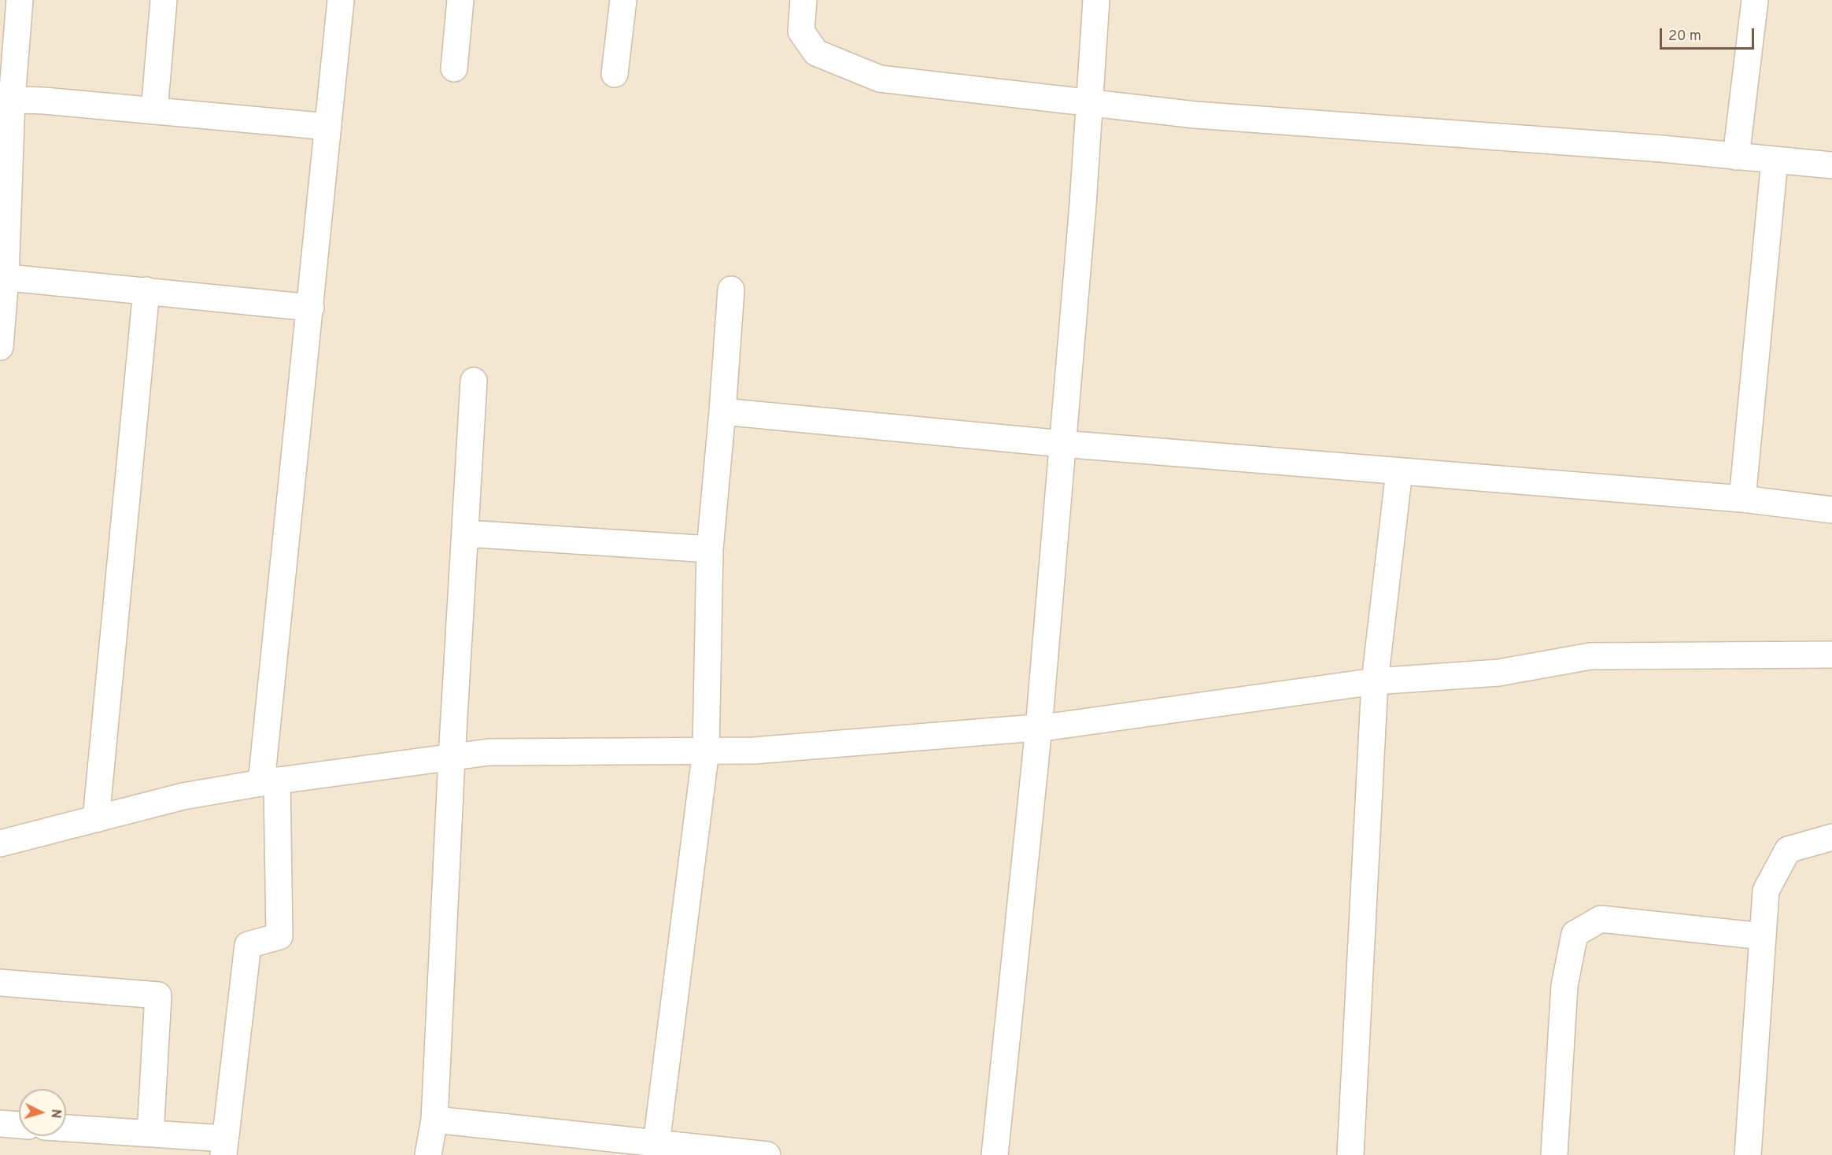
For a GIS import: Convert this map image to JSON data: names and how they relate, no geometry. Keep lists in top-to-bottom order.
{
  "scale_bar": "20 m",
  "north": "right"
}
